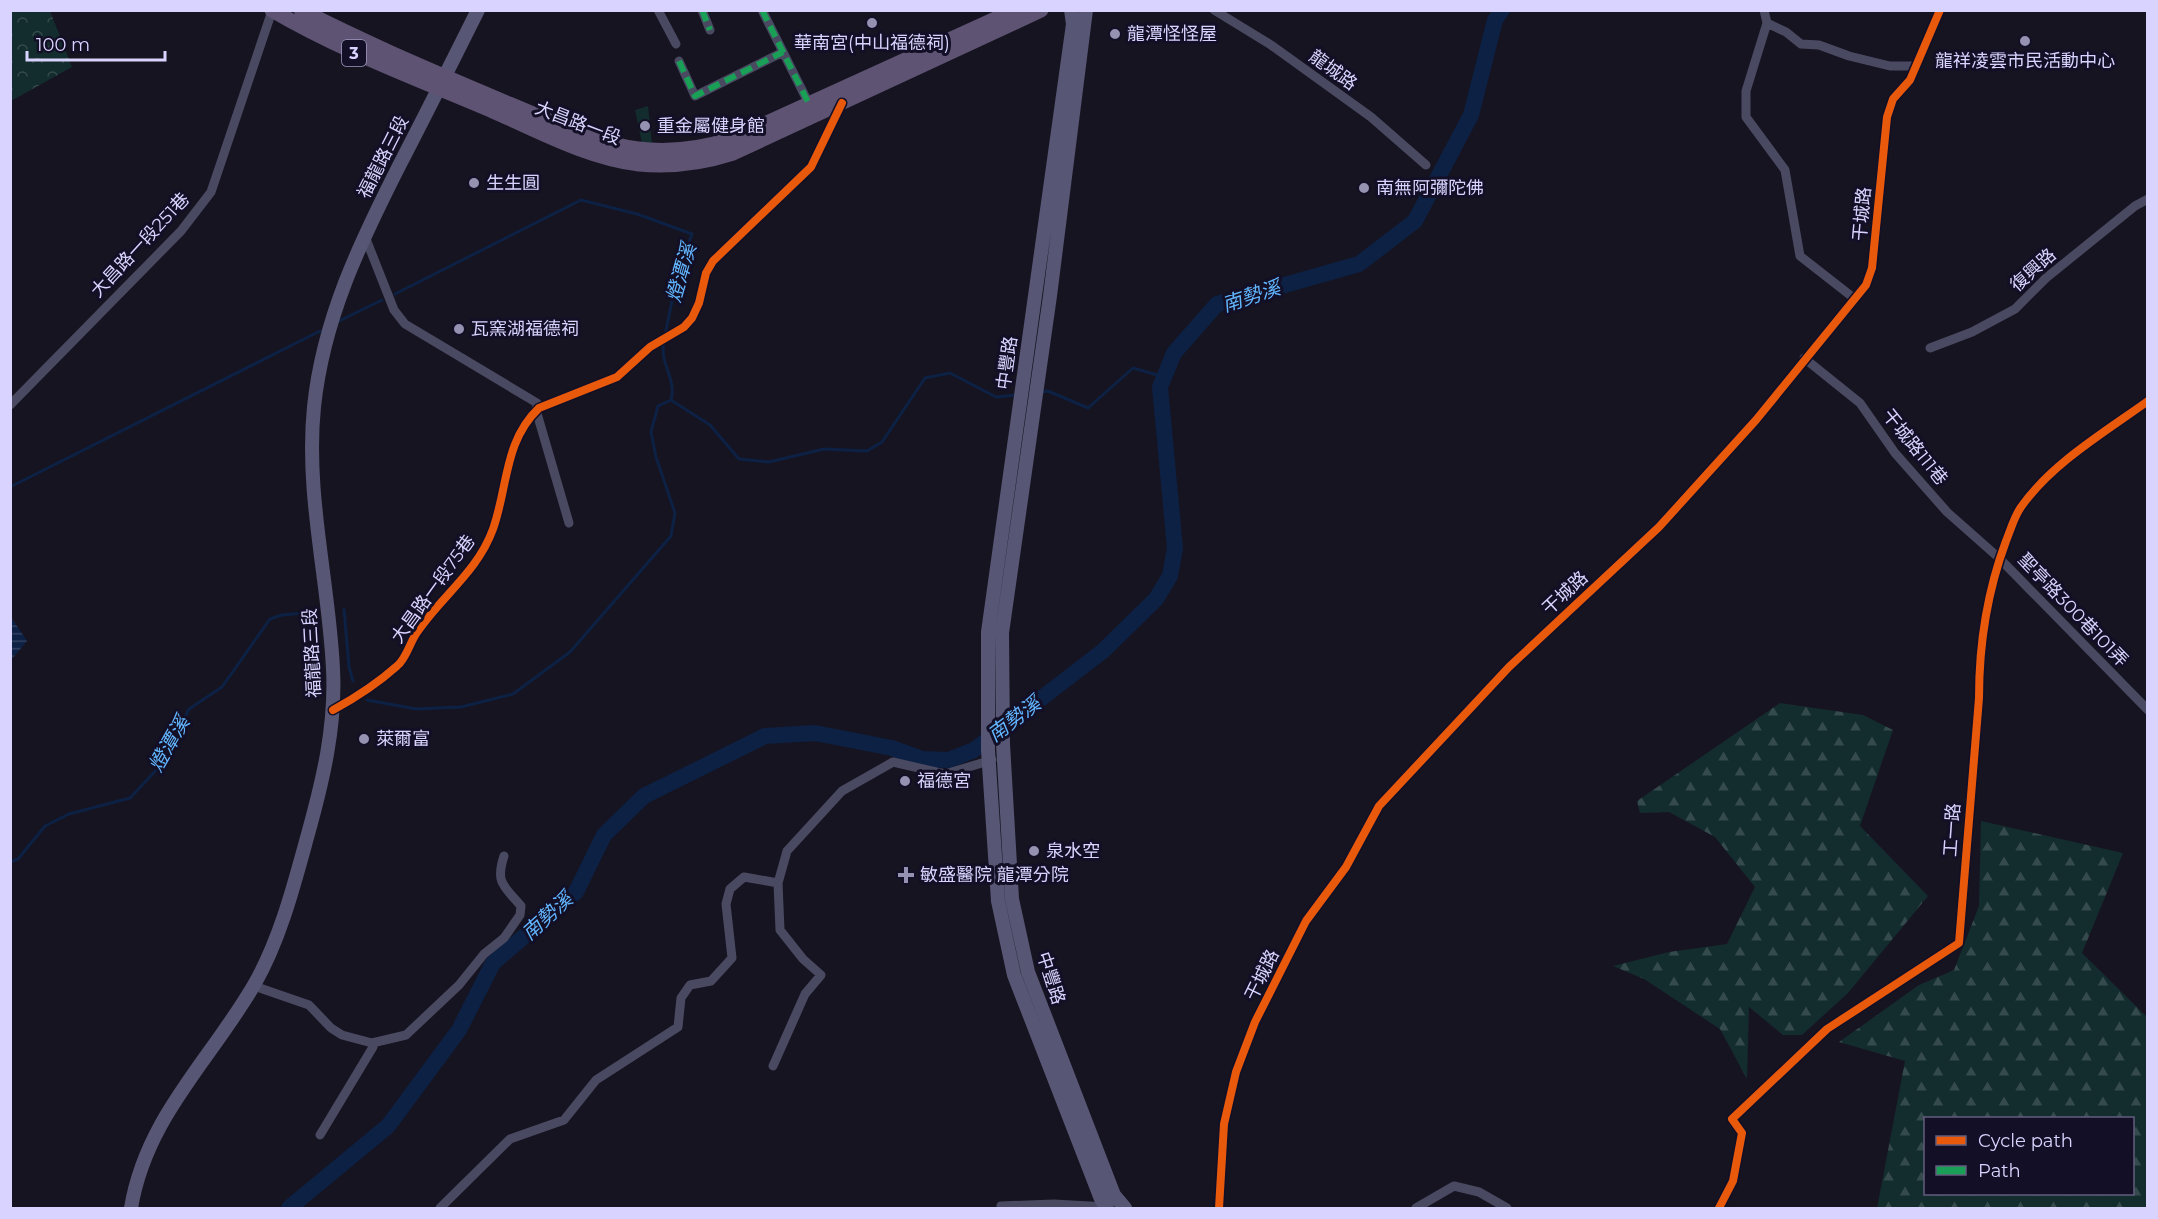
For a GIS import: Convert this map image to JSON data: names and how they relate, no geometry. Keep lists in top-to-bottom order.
{
  "streets": {
    "main road": [
      "3",
      "大昌路一段",
      "福龍路三段",
      "中豐路"
    ],
    "street": [
      "龍城路",
      "干城路",
      "大昌路一段251巷",
      "復興路",
      "干城路111巷",
      "大昌路一段75巷",
      "聖亭路300巷101弄",
      "工一路"
    ]
  },
  "crossings": [
    ["大昌路一段", "福龍路三段"],
    ["大昌路一段", "大昌路一段251巷"],
    ["福龍路三段", "大昌路一段75巷"],
    ["干城路", "干城路111巷"],
    ["干城路111巷", "聖亭路300巷101弄"],
    ["干城路111巷", "工一路"],
    ["聖亭路300巷101弄", "工一路"]
  ],
  "water": ["燈潭溪", "南勢溪"],
  "places": {
    "other": [
      "華南宮(中山福德祠)",
      "龍潭怪怪屋",
      "龍祥凌雲市民活動中心",
      "重金屬健身館",
      "生生圓",
      "南無阿彌陀佛",
      "瓦窯湖福德祠",
      "萊爾富",
      "福德宮",
      "泉水空"
    ],
    "health": ["敏盛醫院 龍潭分院"]
  },
  "legend": ["Cycle path", "Path"],
  "scale_bar": "100 m"
}
